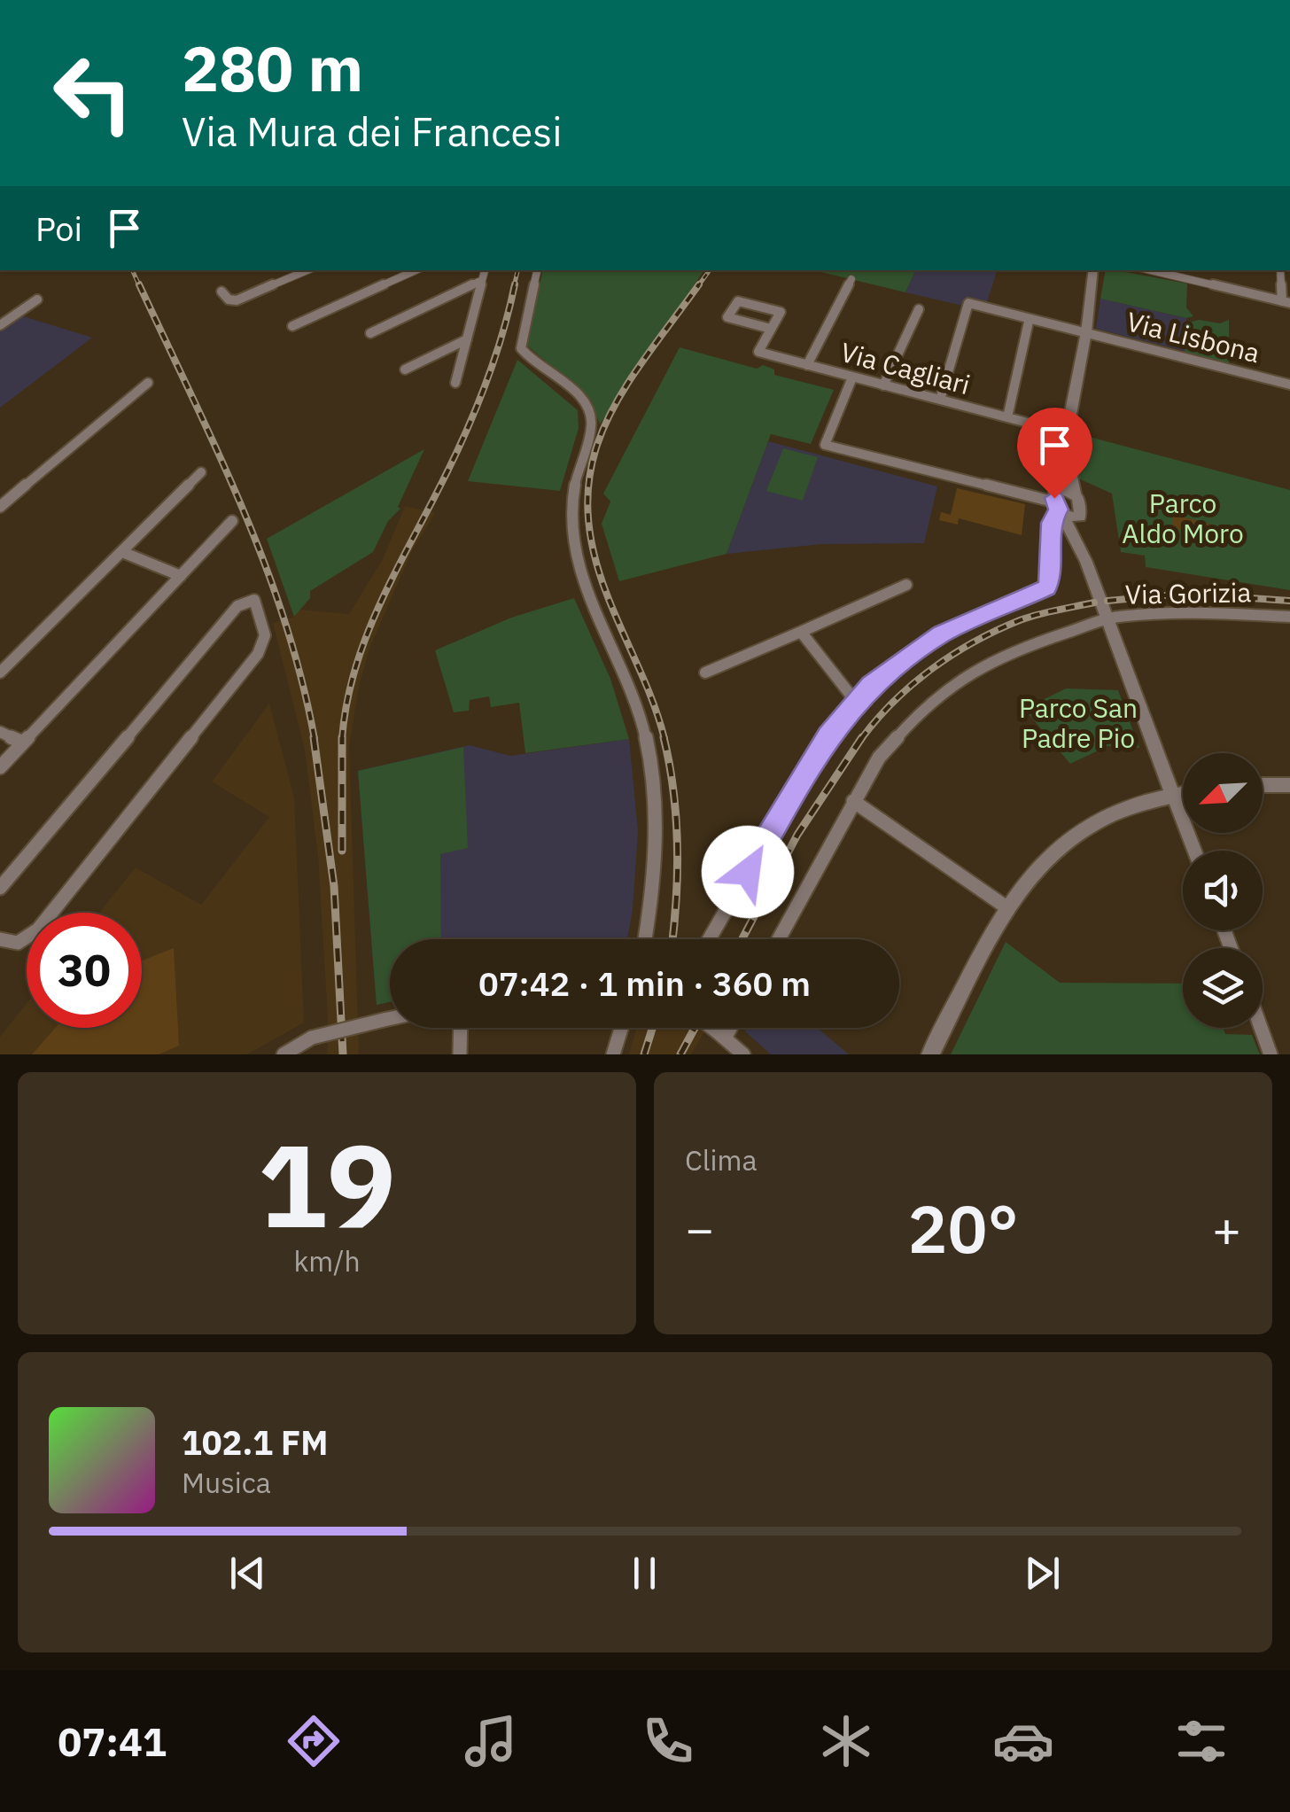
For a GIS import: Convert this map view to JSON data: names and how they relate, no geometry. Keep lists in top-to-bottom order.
{
  "streets": {
    "street": ["Via Lisbona", "Via Cagliari", "Via Gorizia"]
  },
  "crossings": [
    ["Via Lisbona", "Via Cagliari"]
  ],
  "parks": ["Parco Aldo Moro", "Parco San Padre Pio"],
  "north": "bottom left",
  "page": {
    "turn": ["280 m", "Via Mura dei Francesi"],
    "then": "Poi",
    "limit": "30",
    "trip": "07:42 · 1 min · 360 m",
    "tile": [
      ["19", "km/h"],
      "Clima"
    ],
    "heat": ["−", "20°", "+"],
    "song": ["102.1 FM", "Musica"],
    "tabs": "07:41"
  }
}
